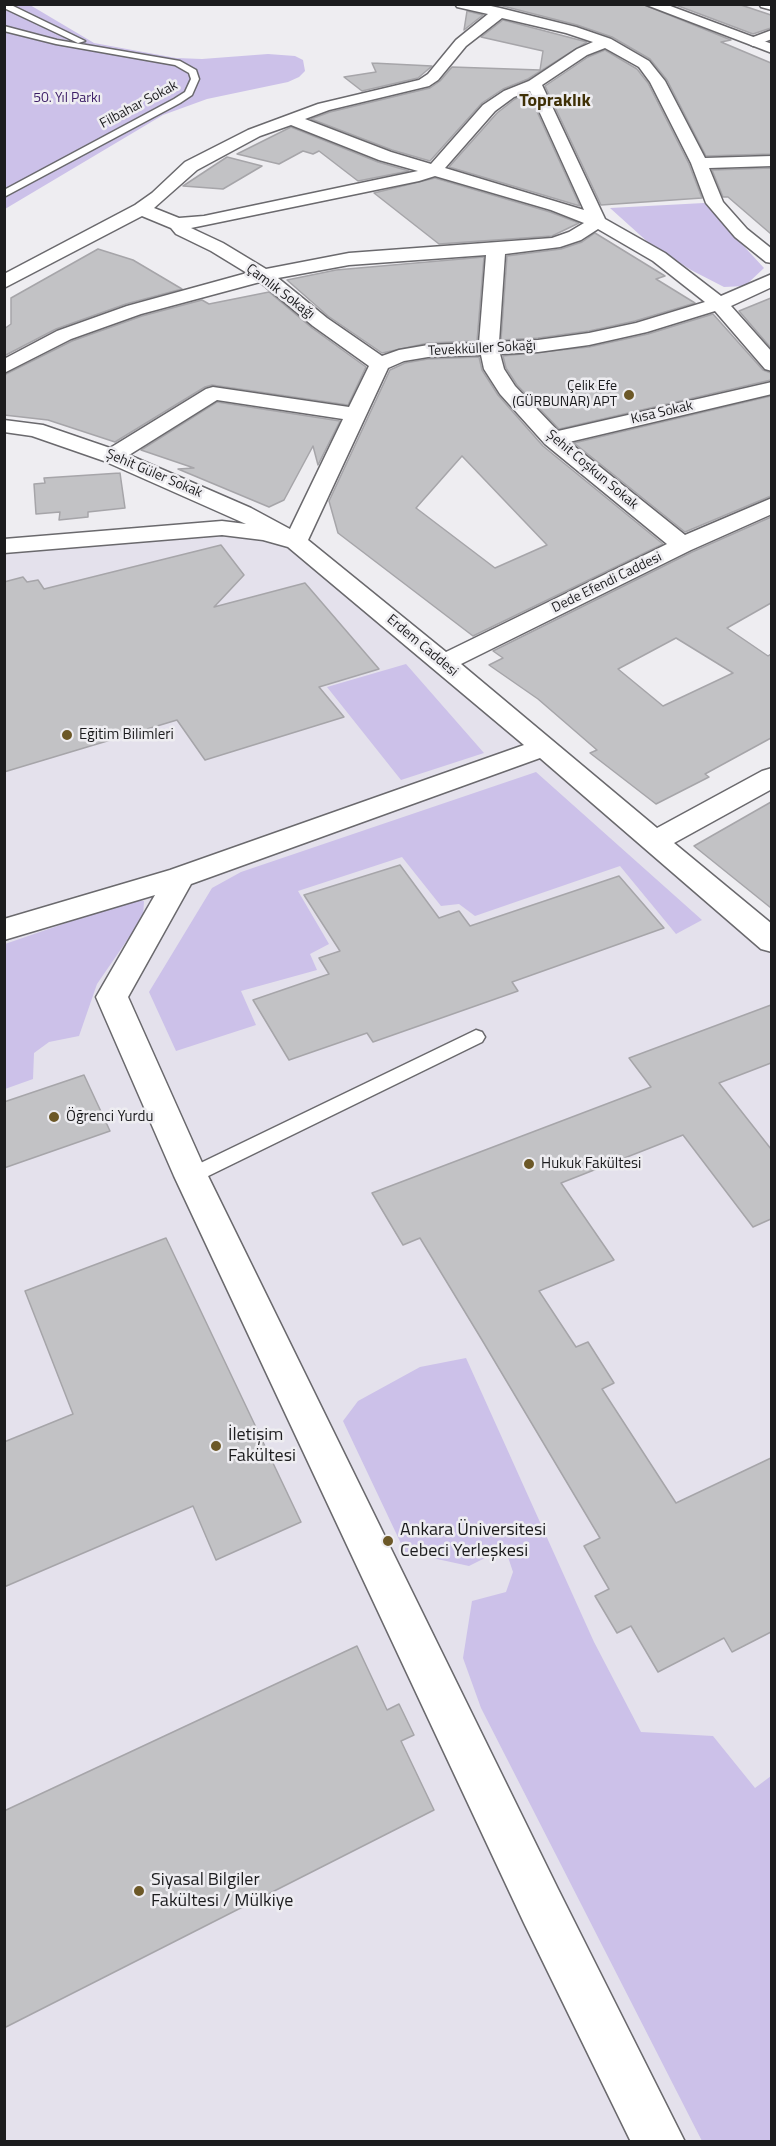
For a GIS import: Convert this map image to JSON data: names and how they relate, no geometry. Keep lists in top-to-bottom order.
{
  "streets": {
    "street": [
      "Çamlık Sokağı",
      "Tevekküller Sokağı",
      "Kısa Sokak",
      "Şehit Coşkun Sokak",
      "Şehit Güler Sokak",
      "Dede Efendi Caddesi",
      "Erdem Caddesi"
    ],
    "lane": ["Filbahar Sokak"]
  },
  "crossings": [
    ["Çamlık Sokağı", "Tevekküller Sokağı"],
    ["Tevekküller Sokağı", "Şehit Coşkun Sokak"],
    ["Kısa Sokak", "Şehit Coşkun Sokak"],
    ["Şehit Coşkun Sokak", "Dede Efendi Caddesi"],
    ["Şehit Güler Sokak", "Erdem Caddesi"],
    ["Dede Efendi Caddesi", "Erdem Caddesi"]
  ],
  "districts": ["Topraklık"],
  "parks": ["50. Yıl Parkı"],
  "places": [
    "Çelik Efe (GÜRBUNAR) APT",
    "Eğitim Bilimleri",
    "Öğrenci Yurdu",
    "Hukuk Fakültesi",
    "İletişim Fakültesi",
    "Ankara Üniversitesi Cebeci Yerleşkesi",
    "Siyasal Bilgiler Fakültesi / Mülkiye"
  ]
}
